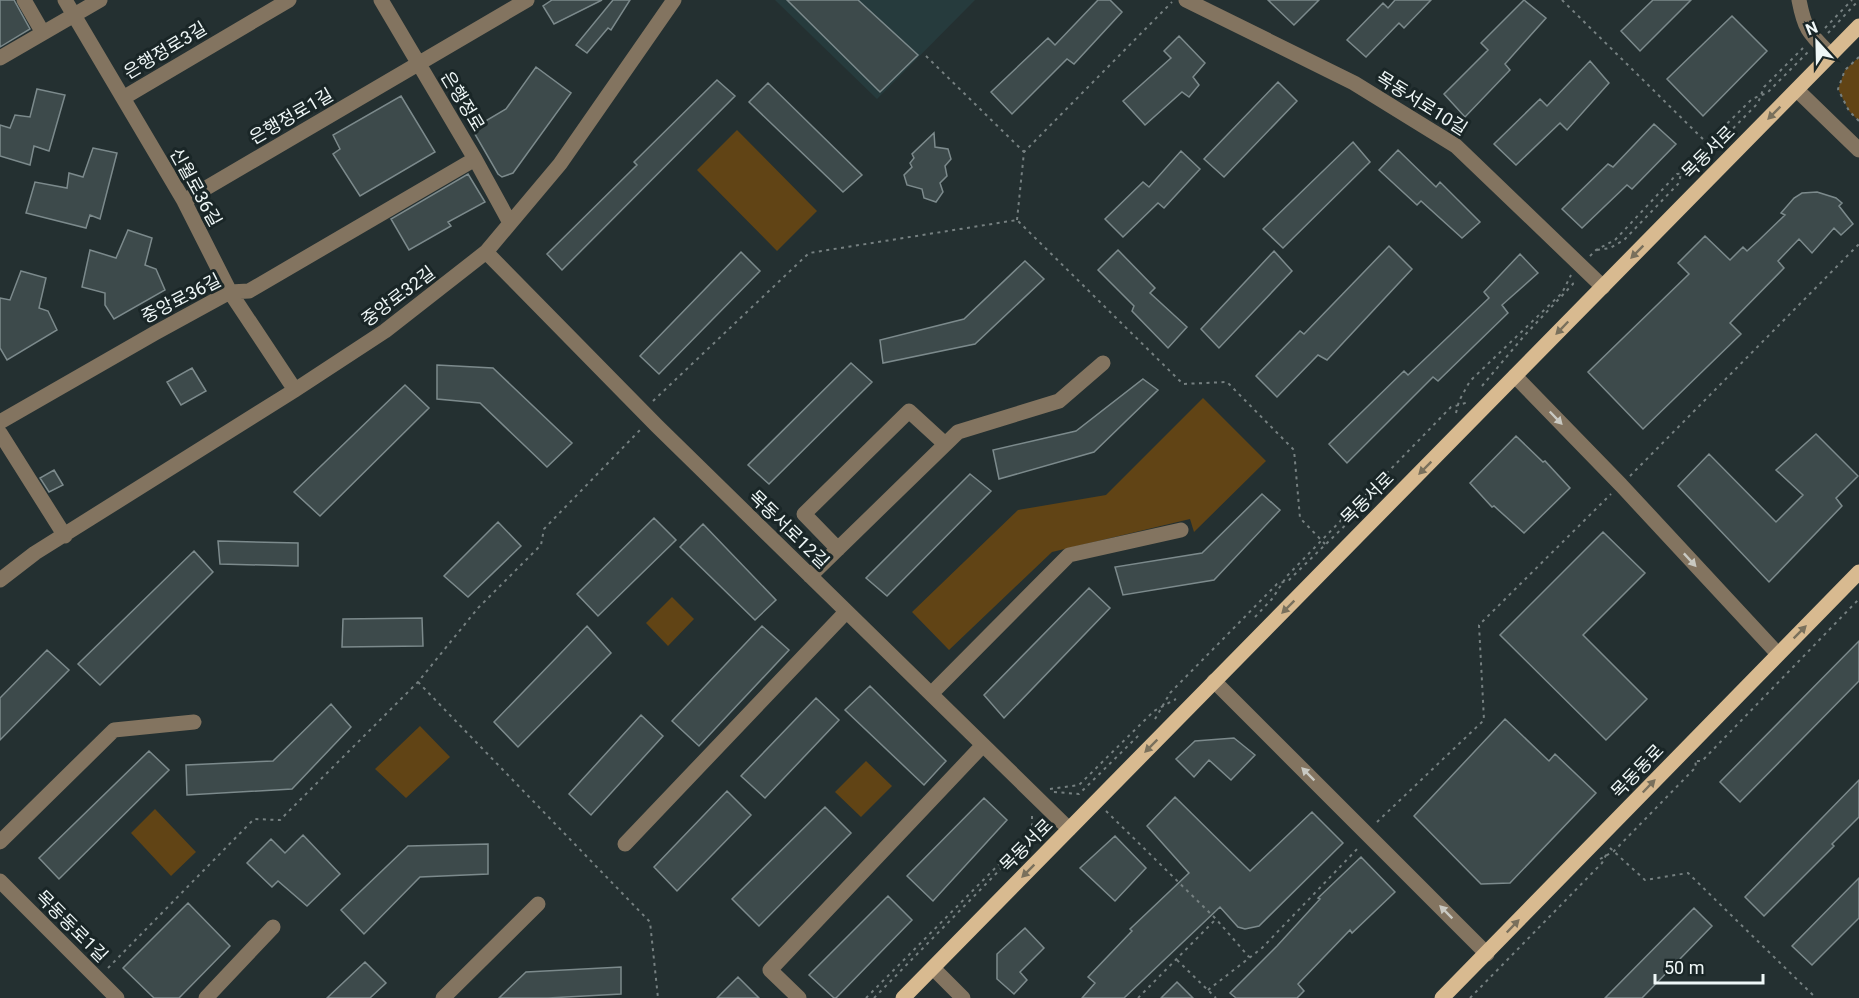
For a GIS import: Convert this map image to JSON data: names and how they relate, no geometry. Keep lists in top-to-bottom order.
{
  "streets": {
    "main road": ["목동서로", "목동동로"],
    "street": [
      "은행정로3길",
      "은행정로",
      "목동서로10길",
      "은행정로1길",
      "신월로36길",
      "중앙로32길",
      "중앙로36길",
      "목동서로12길",
      "목동동로1길"
    ]
  },
  "crossings": [
    ["은행정로3길", "신월로36길"],
    ["은행정로", "은행정로1길"],
    ["은행정로", "중앙로32길"],
    ["은행정로", "중앙로36길"],
    ["목동서로10길", "목동서로"],
    ["은행정로1길", "신월로36길"],
    ["목동서로", "목동서로12길"],
    ["신월로36길", "중앙로32길"],
    ["신월로36길", "중앙로36길"],
    ["중앙로32길", "목동서로12길"]
  ],
  "one_way": ["목동서로", "목동동로"],
  "scale_bar": "50 m",
  "north": "top"
}
